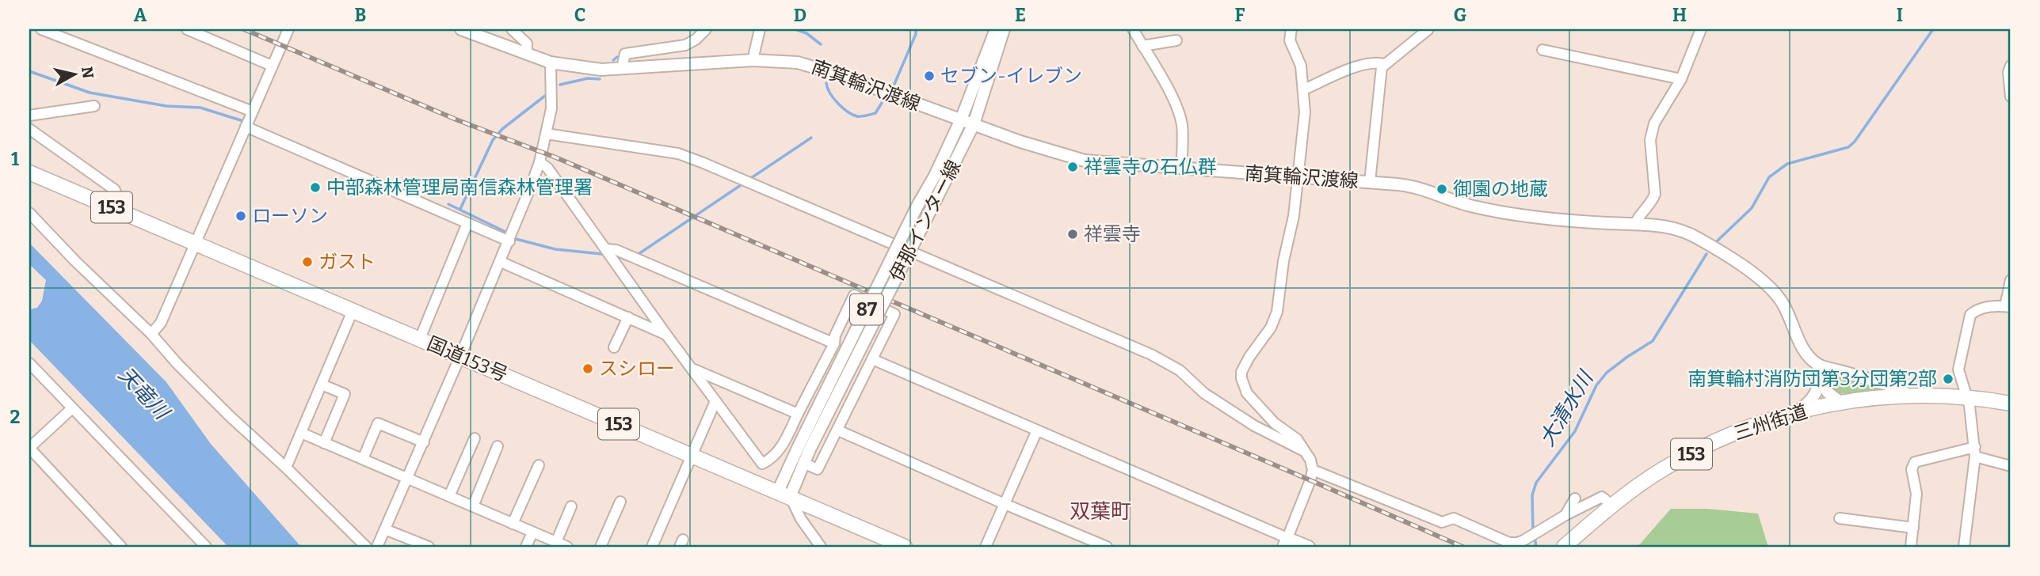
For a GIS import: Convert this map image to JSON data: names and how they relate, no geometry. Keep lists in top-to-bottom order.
{
  "streets": {
    "highway": ["153", "国道153号", "三州街道"],
    "main road": ["南箕輪沢渡線", "伊那インター線", "87"]
  },
  "crossings": [
    ["南箕輪沢渡線", "伊那インター線"],
    ["伊那インター線", "国道153号"]
  ],
  "districts": ["双葉町"],
  "water": ["天竜川", "大清水川"],
  "places": [
    "セブン-イレブン",
    "祥雲寺の石仏群",
    "中部森林管理局南信森林管理署",
    "御園の地蔵",
    "ローソン",
    "祥雲寺",
    "ガスト",
    "スシロー",
    "南箕輪村消防団第3分団第2部"
  ],
  "north": "right",
  "grid": {
    "columns": [
      "A",
      "B",
      "C",
      "D",
      "E",
      "F",
      "G",
      "H",
      "I"
    ],
    "rows": ["1", "2"]
  }
}
